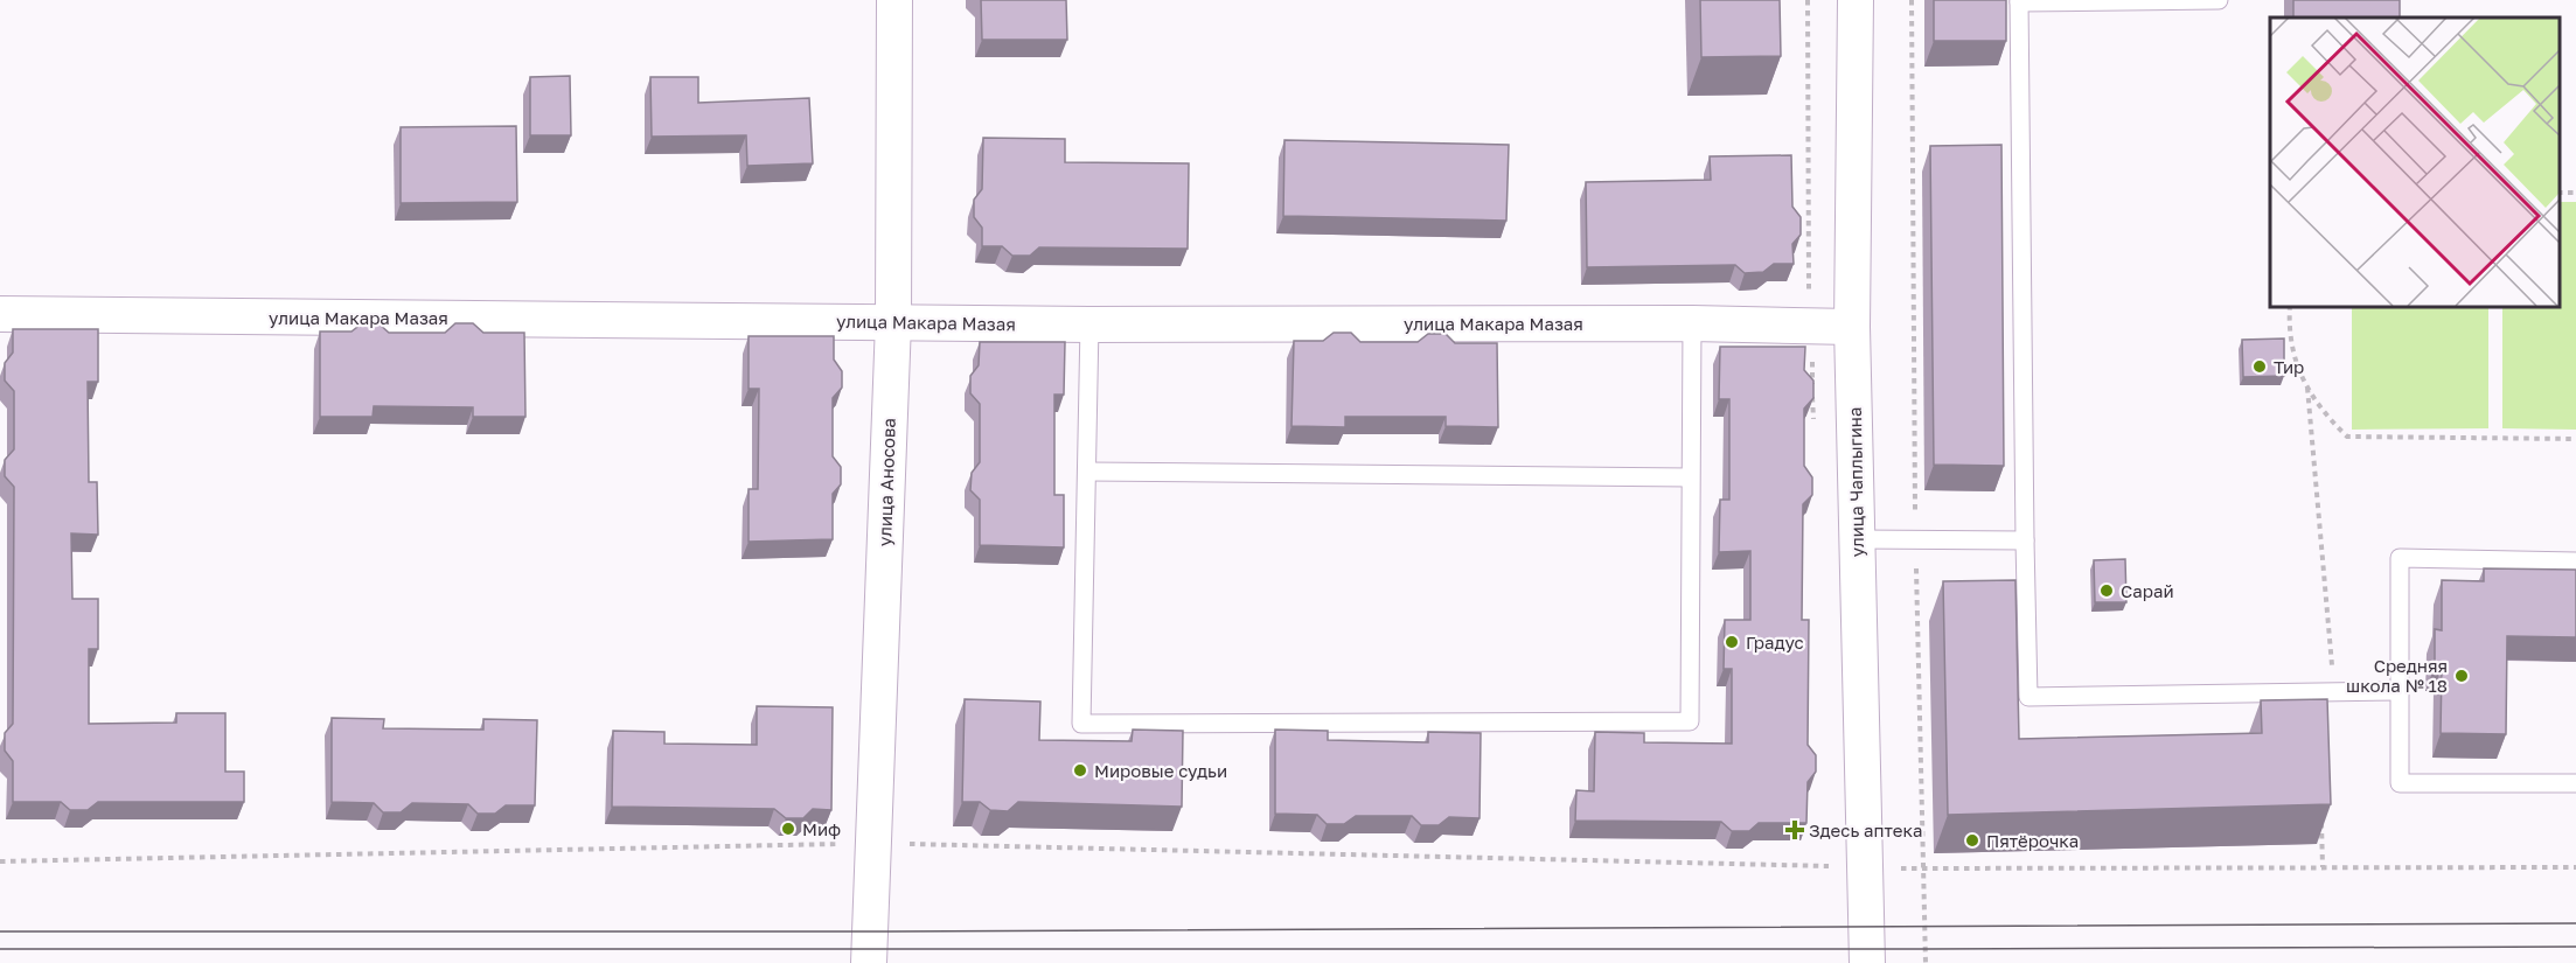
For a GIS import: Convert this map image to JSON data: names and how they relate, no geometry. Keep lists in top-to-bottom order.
{
  "streets": {
    "street": ["улица Макара Мазая", "улица Аносова", "улица Чаплыгина"]
  },
  "crossings": [
    ["улица Макара Мазая", "улица Аносова"],
    ["улица Макара Мазая", "улица Чаплыгина"]
  ],
  "places": {
    "other": [
      "Тир",
      "Сарай",
      "Градус",
      "Средняя школа № 18",
      "Мировые судьи",
      "Миф",
      "Пятёрочка"
    ],
    "health": ["Здесь аптека"]
  }
}
